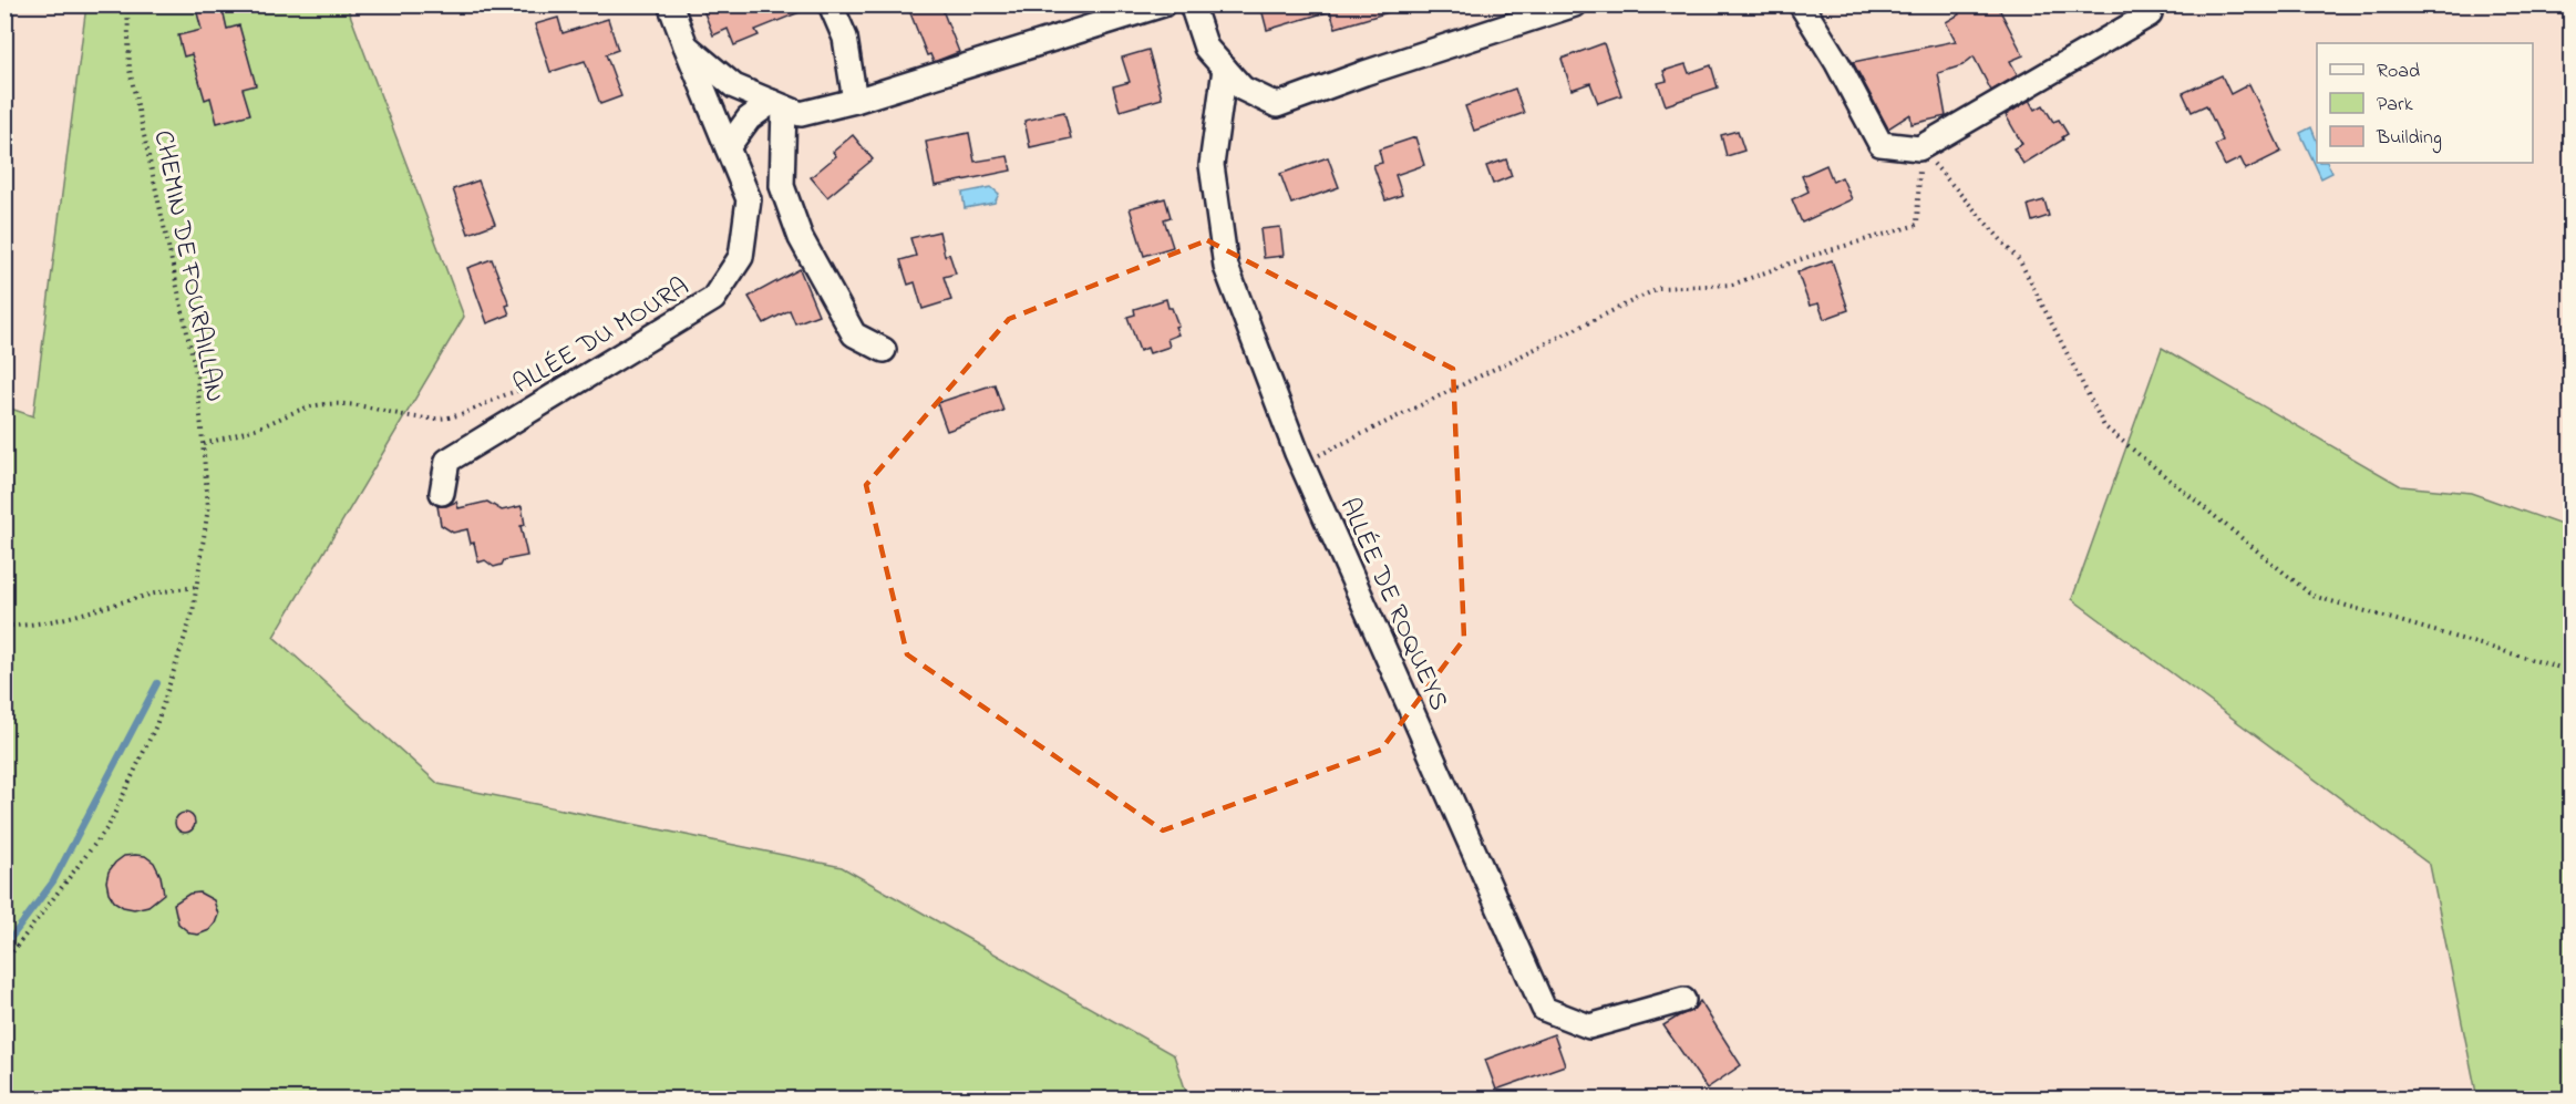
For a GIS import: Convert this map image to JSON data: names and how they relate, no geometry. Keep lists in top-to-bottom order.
{
  "streets": {
    "street": ["ALLÉE DU MOURA", "ALLÉE DE ROQUEYS"],
    "path": ["CHEMIN DE FOURAILLAN"]
  },
  "legend": ["Road", "Park", "Building"]
}
